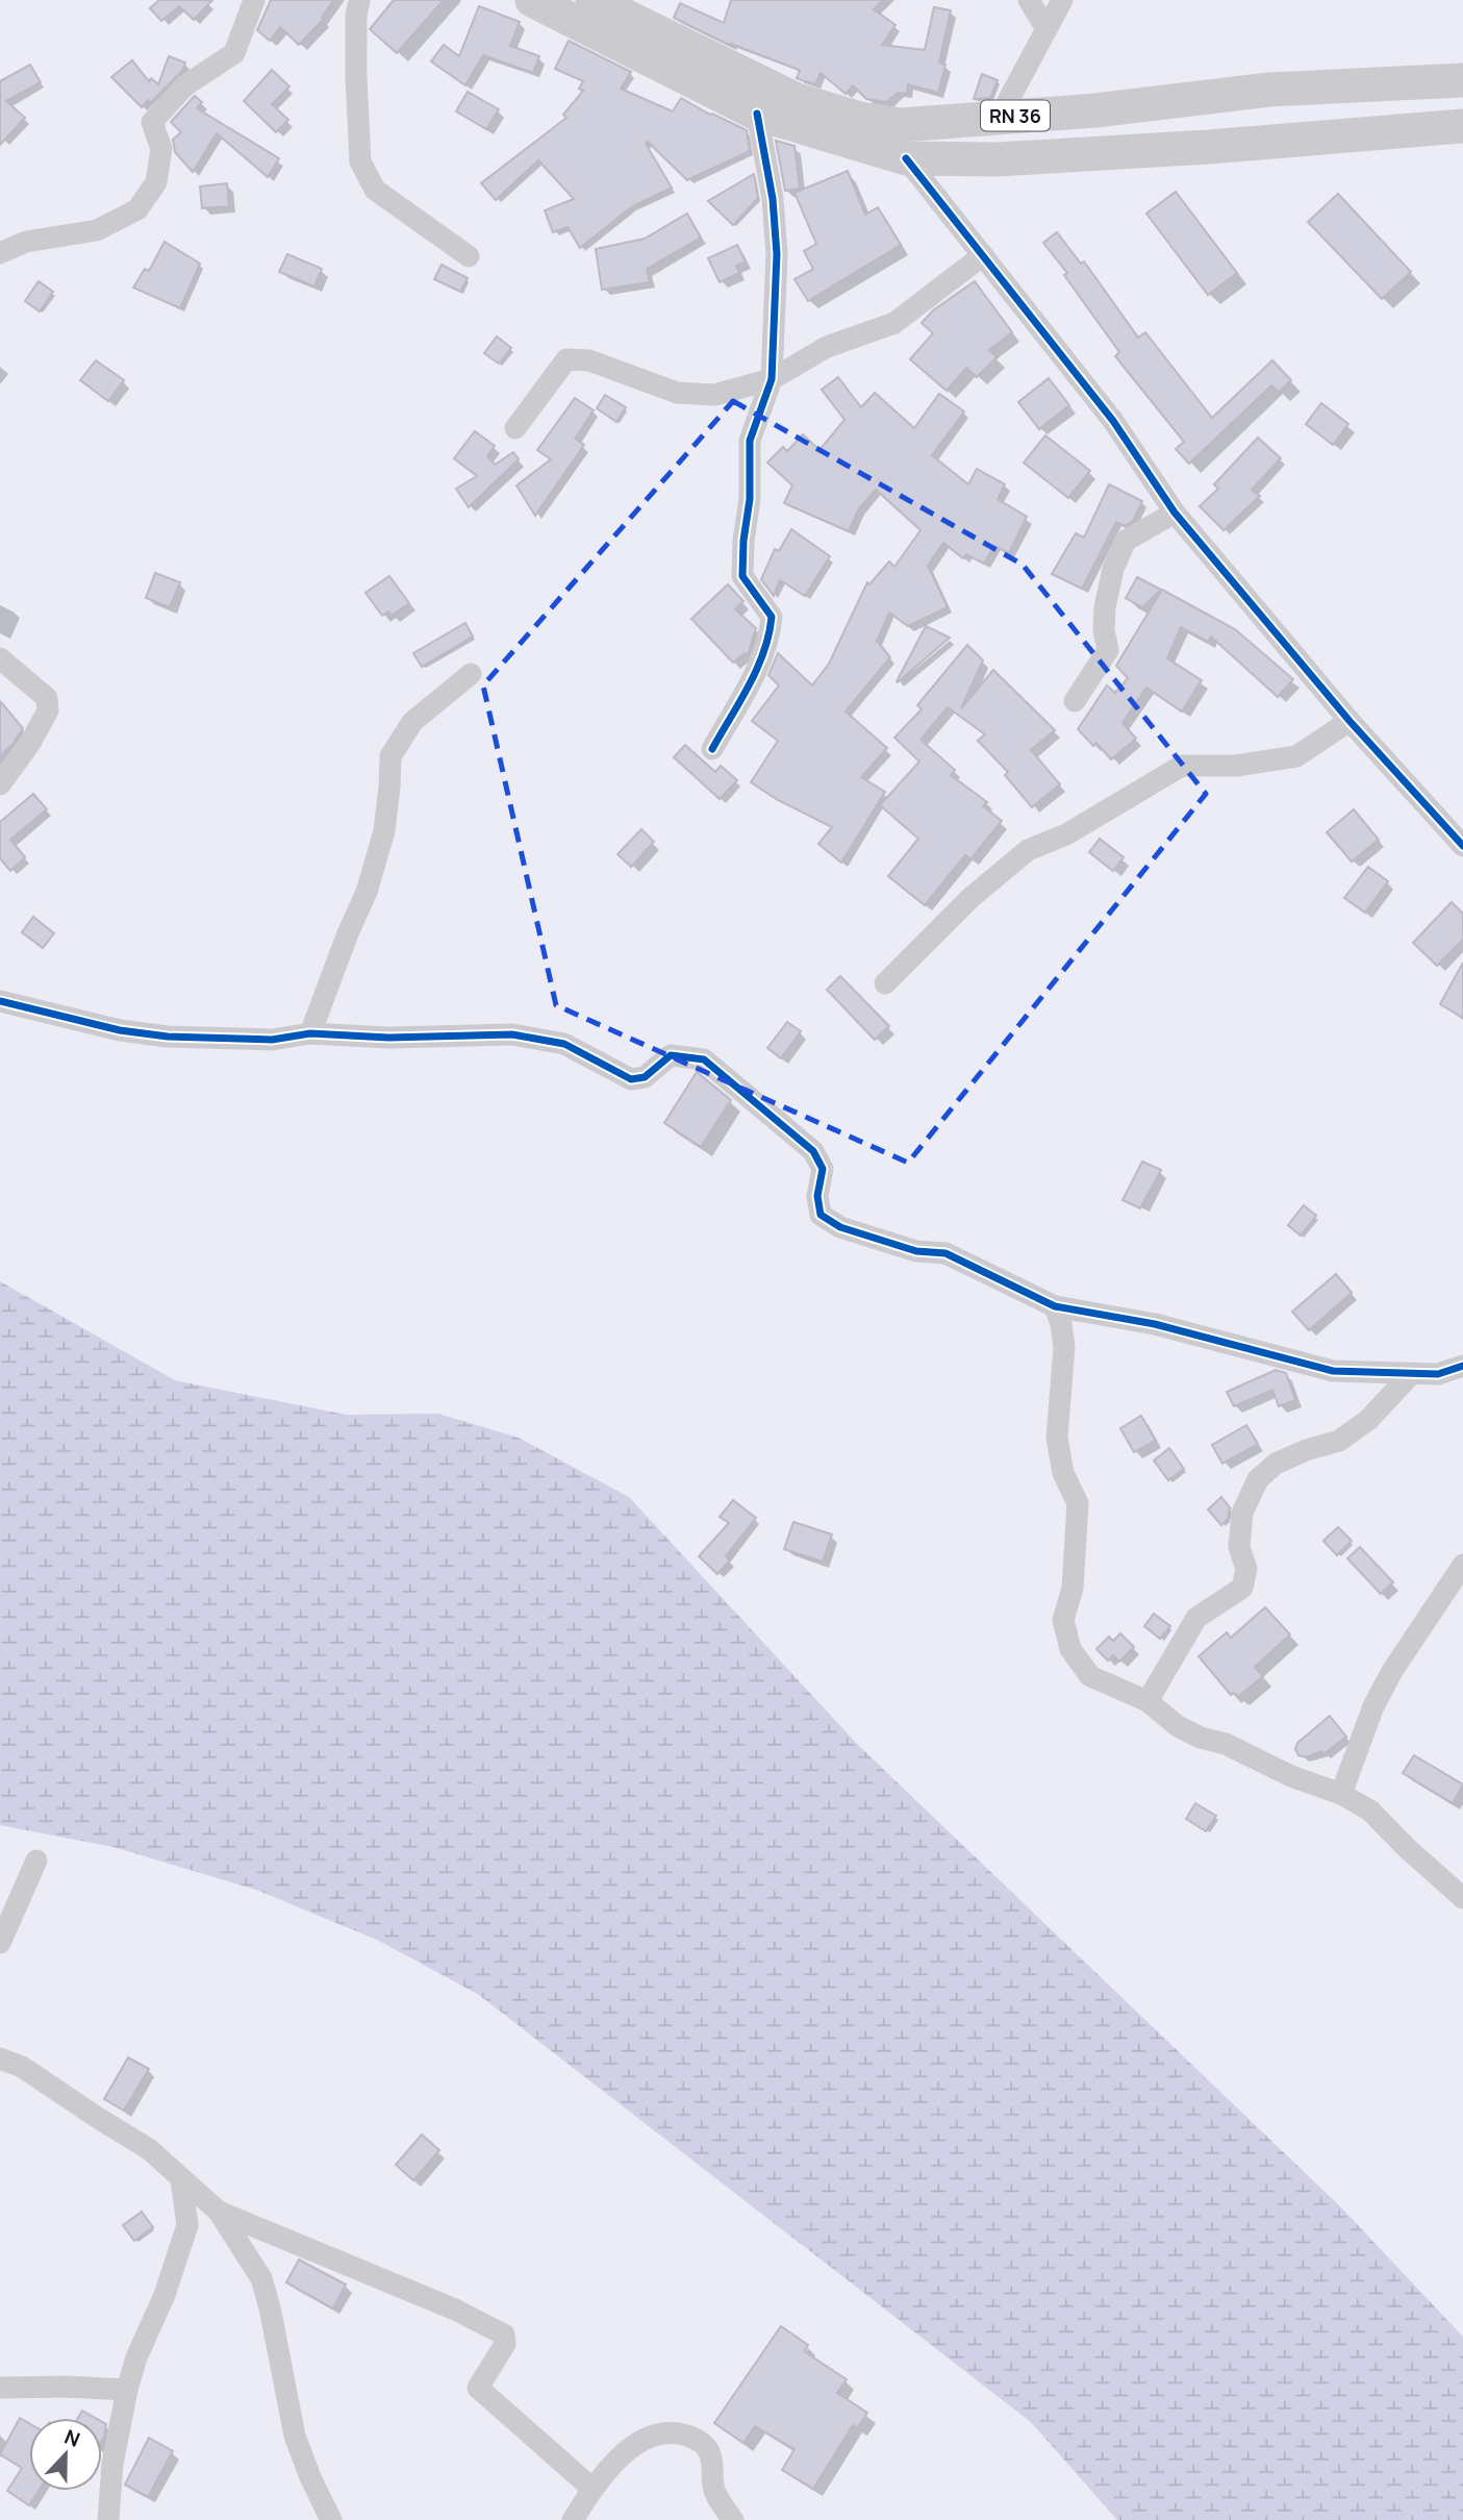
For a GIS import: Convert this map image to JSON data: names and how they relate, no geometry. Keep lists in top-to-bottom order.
{
  "streets": {
    "main road": ["RN 36"]
  },
  "north": "top"
}
